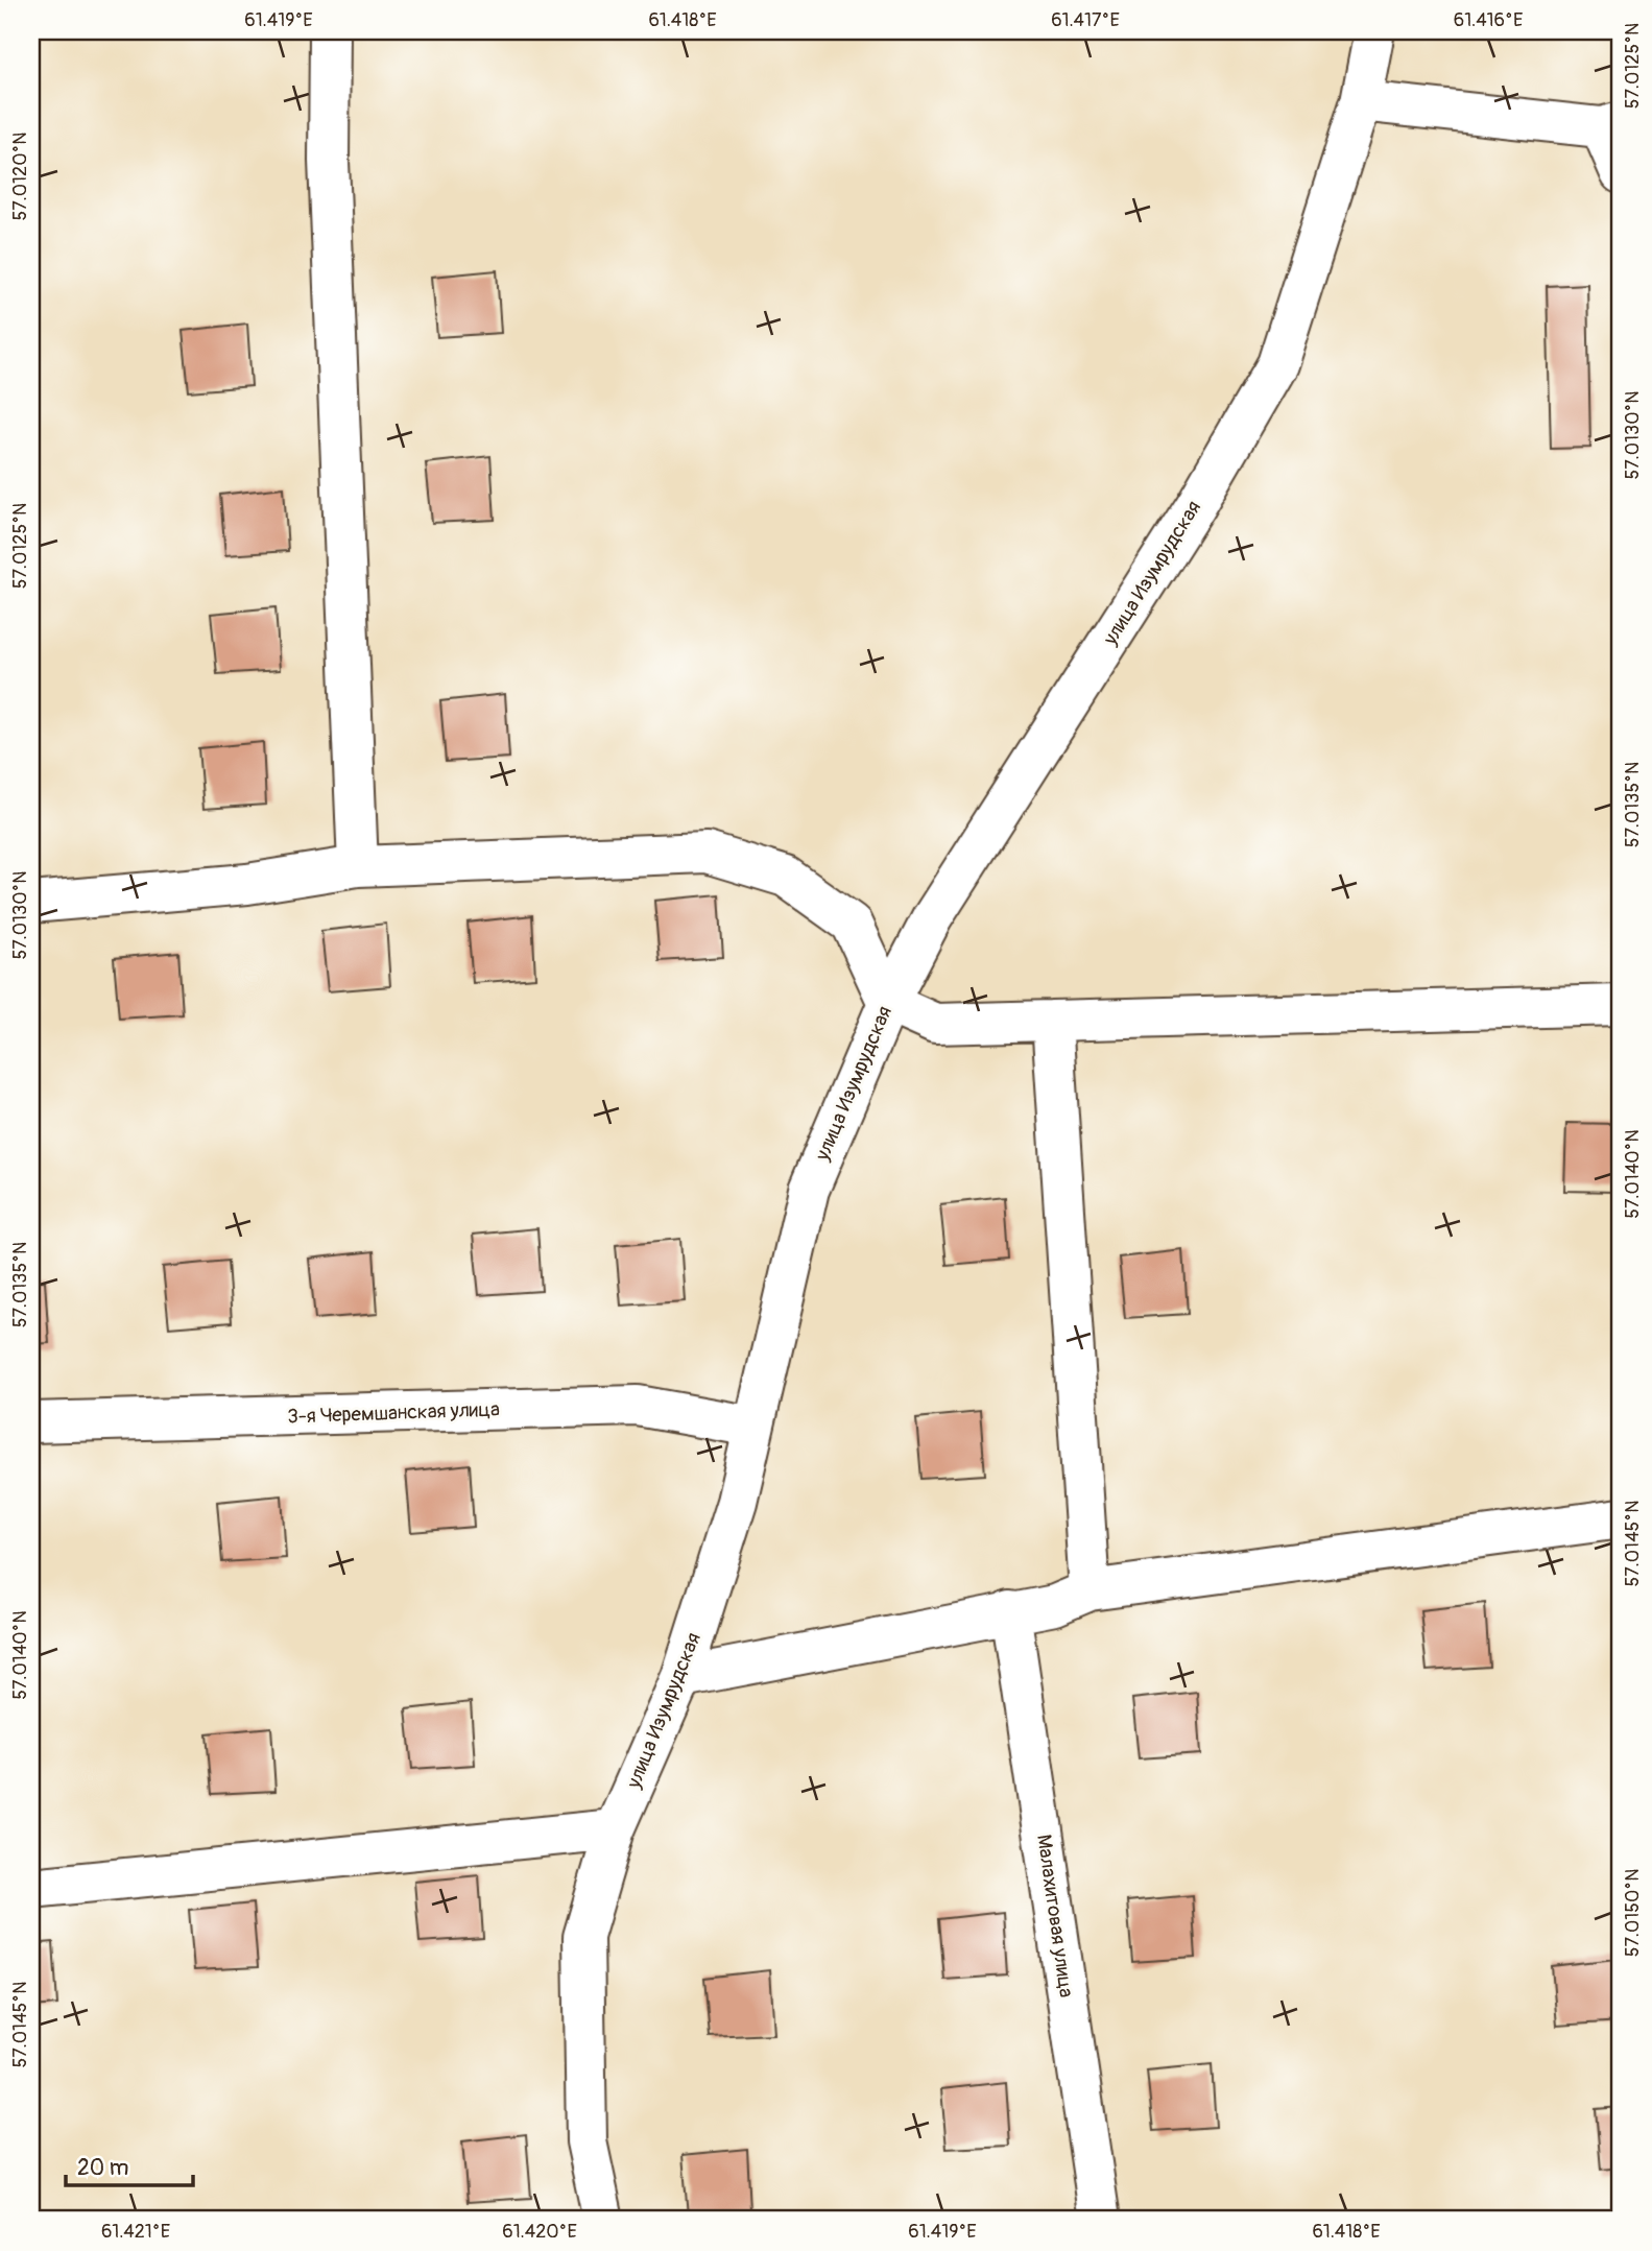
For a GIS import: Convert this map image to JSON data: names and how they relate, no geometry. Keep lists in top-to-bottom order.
{
  "streets": {
    "street": ["улица Изумрудская", "3-я Черемшанская улица", "Малахитовая улица"]
  },
  "crossings": [
    ["улица Изумрудская", "3-я Черемшанская улица"]
  ],
  "scale_bar": "20 m",
  "coordinates": [
    "61.419°E",
    "61.418°E",
    "61.417°E",
    "61.416°E",
    "57.0125°N",
    "57.0120°N",
    "57.0130°N",
    "57.0135°N",
    "57.0140°N",
    "57.0145°N",
    "57.0150°N",
    "61.421°E",
    "61.420°E"
  ]
}
